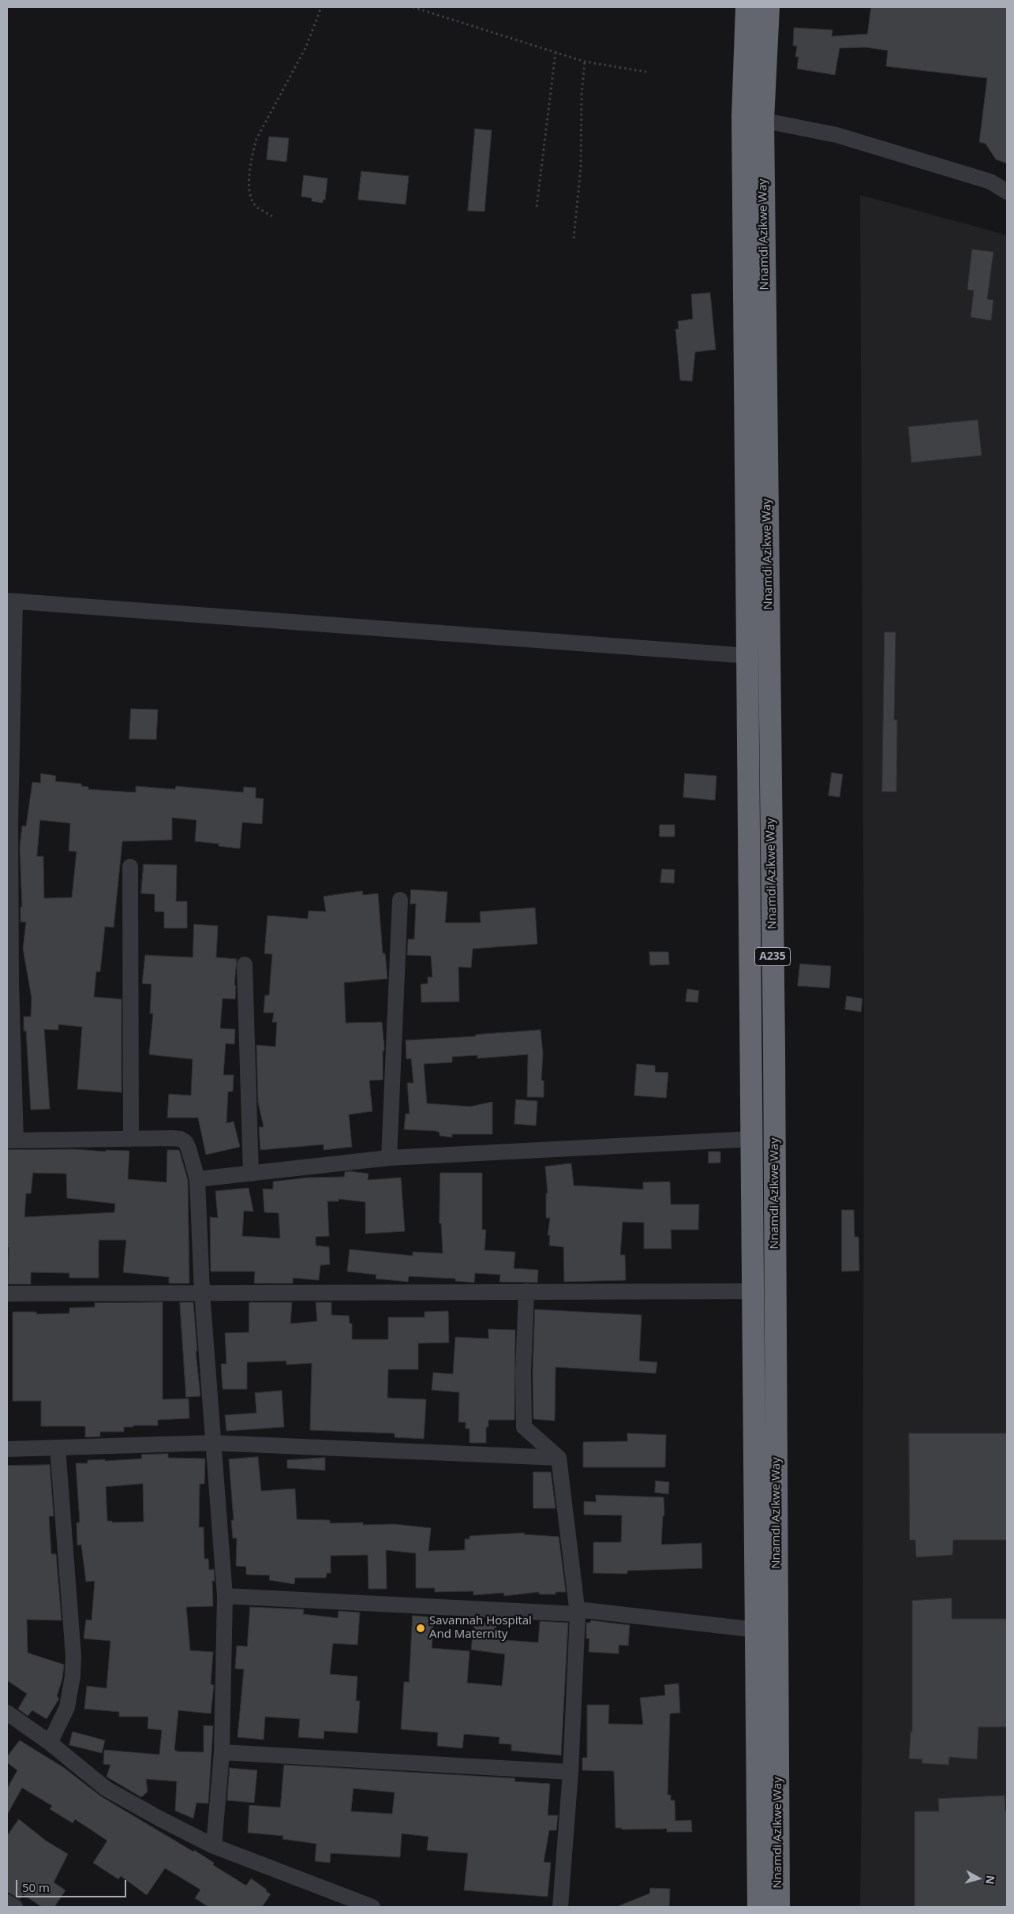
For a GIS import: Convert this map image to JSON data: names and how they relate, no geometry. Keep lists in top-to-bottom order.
{
  "streets": {
    "highway": ["Nnamdi Azikwe Way", "A235"]
  },
  "places": ["Savannah Hospital And Maternity"],
  "scale_bar": "50 m",
  "north": "right"
}
